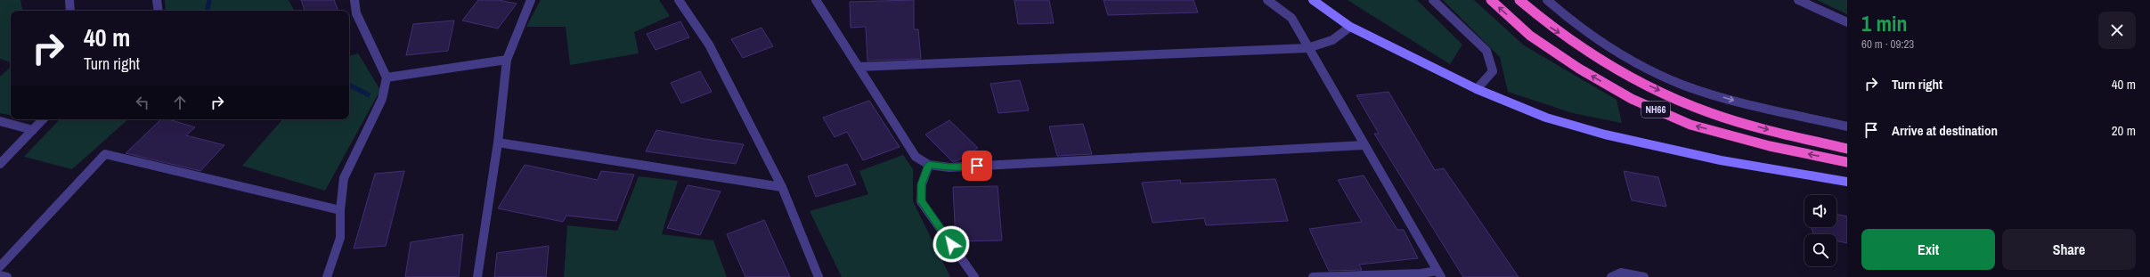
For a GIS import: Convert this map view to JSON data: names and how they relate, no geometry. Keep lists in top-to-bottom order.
{
  "streets": {
    "highway": ["NH66"]
  },
  "page": {
    "heading": ["1 min", "60 m · 09:23"],
    "turn": ["40 m", "Turn right"],
    "list": [
      {
        "name": "Turn right",
        "value": "40 m"
      },
      {
        "name": "Arrive at destination",
        "value": "20 m"
      }
    ],
    "buttons": ["Exit", "Share"]
  }
}
